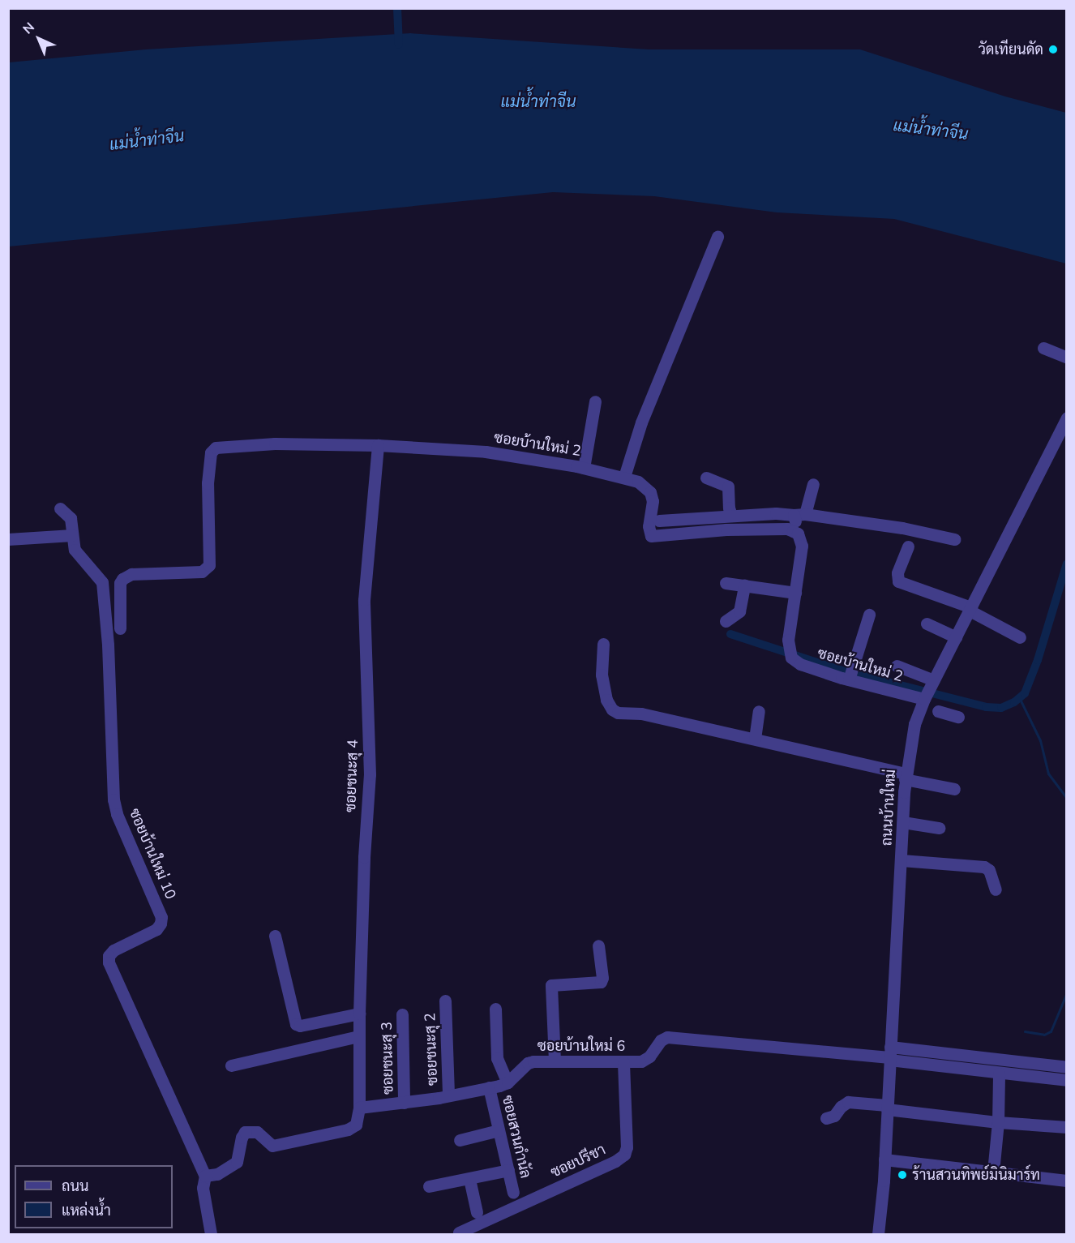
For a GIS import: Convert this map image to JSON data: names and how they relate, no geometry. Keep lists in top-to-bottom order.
{
  "streets": {
    "street": [
      "ซอยบ้านใหม่ 2",
      "ซอยชนะสุ 4",
      "ถนนบ้านใหม่",
      "ซอยบ้านใหม่ 10",
      "ซอยบ้านใหม่ 6",
      "ซอยชนะสุ 2",
      "ซอยชนะสุ 3",
      "ซอยสวนกำนัล",
      "ซอยปรีชา"
    ]
  },
  "crossings": [
    ["ซอยบ้านใหม่ 2", "ซอยชนะสุ 4"],
    ["ซอยบ้านใหม่ 2", "ถนนบ้านใหม่"],
    ["ซอยชนะสุ 4", "ซอยบ้านใหม่ 6"],
    ["ถนนบ้านใหม่", "ซอยบ้านใหม่ 6"],
    ["ซอยบ้านใหม่ 6", "ซอยชนะสุ 2"],
    ["ซอยบ้านใหม่ 6", "ซอยชนะสุ 3"],
    ["ซอยบ้านใหม่ 6", "ซอยสวนกำนัล"],
    ["ซอยบ้านใหม่ 6", "ซอยปรีชา"]
  ],
  "water": ["แม่น้ำท่าจีน"],
  "places": ["วัดเทียนดัด", "ร้านสวนทิพย์มินิมาร์ท"],
  "legend": ["ถนน", "แหล่งน้ำ"],
  "north": "top left"
}
